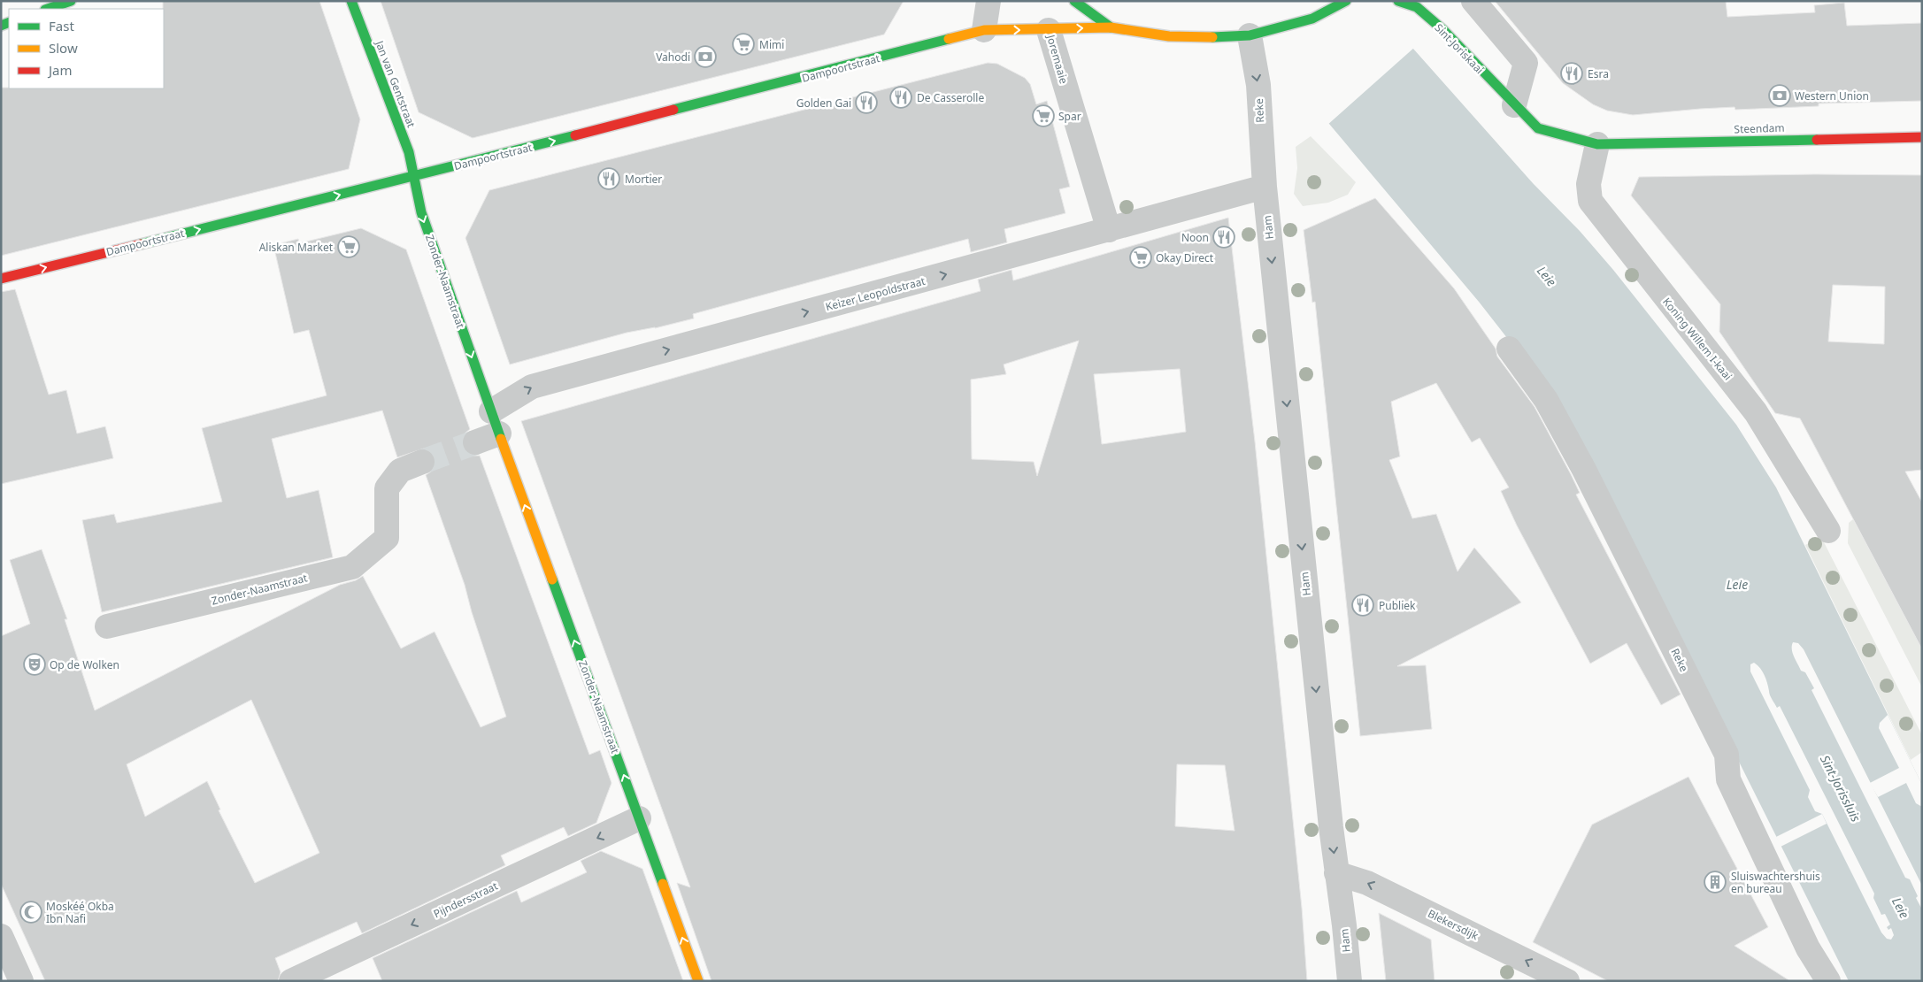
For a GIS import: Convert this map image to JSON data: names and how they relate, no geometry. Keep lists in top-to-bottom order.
{
  "streets": {
    "street": [
      "Sint-Joriskaai",
      "Joremaaie",
      "Dampoortstraat",
      "Jan van Gentstraat",
      "Reke",
      "Steendam",
      "Ham",
      "Zonder-Naamstraat",
      "Keizer Leopoldstraat",
      "Koning Willem I-kaai",
      "Pijndersstraat",
      "Blekersdijk"
    ]
  },
  "crossings": [
    ["Sint-Joriskaai", "Steendam"],
    ["Sint-Joriskaai", "Koning Willem I-kaai"],
    ["Joremaaie", "Dampoortstraat"],
    ["Joremaaie", "Reke"],
    ["Joremaaie", "Keizer Leopoldstraat"],
    ["Dampoortstraat", "Jan van Gentstraat"],
    ["Dampoortstraat", "Zonder-Naamstraat"],
    ["Jan van Gentstraat", "Zonder-Naamstraat"],
    ["Reke", "Ham"],
    ["Reke", "Keizer Leopoldstraat"],
    ["Steendam", "Koning Willem I-kaai"],
    ["Ham", "Keizer Leopoldstraat"],
    ["Ham", "Blekersdijk"],
    ["Zonder-Naamstraat", "Keizer Leopoldstraat"],
    ["Zonder-Naamstraat", "Pijndersstraat"]
  ],
  "one_way": [
    "Dampoortstraat",
    "Ham",
    "Keizer Leopoldstraat",
    "Pijndersstraat",
    "Blekersdijk"
  ],
  "water": ["Leie", "Sint-Jorissluis"],
  "places": {
    "supermarket": [
      "Mimi",
      "Spar",
      "Aliskan Market",
      "Okay Direct"
    ],
    "bank": ["Vahodi", "Western Union"],
    "restaurant": [
      "Esra",
      "De Casserolle",
      "Golden Gai",
      "Mortier",
      "Noon",
      "Publiek"
    ],
    "theatre": ["Op de Wolken"],
    "building": ["Sluiswachtershuis en bureau"],
    "mosque": ["Moskéé Okba Ibn Nafi"]
  },
  "legend": ["Fast", "Slow", "Jam"]
}
